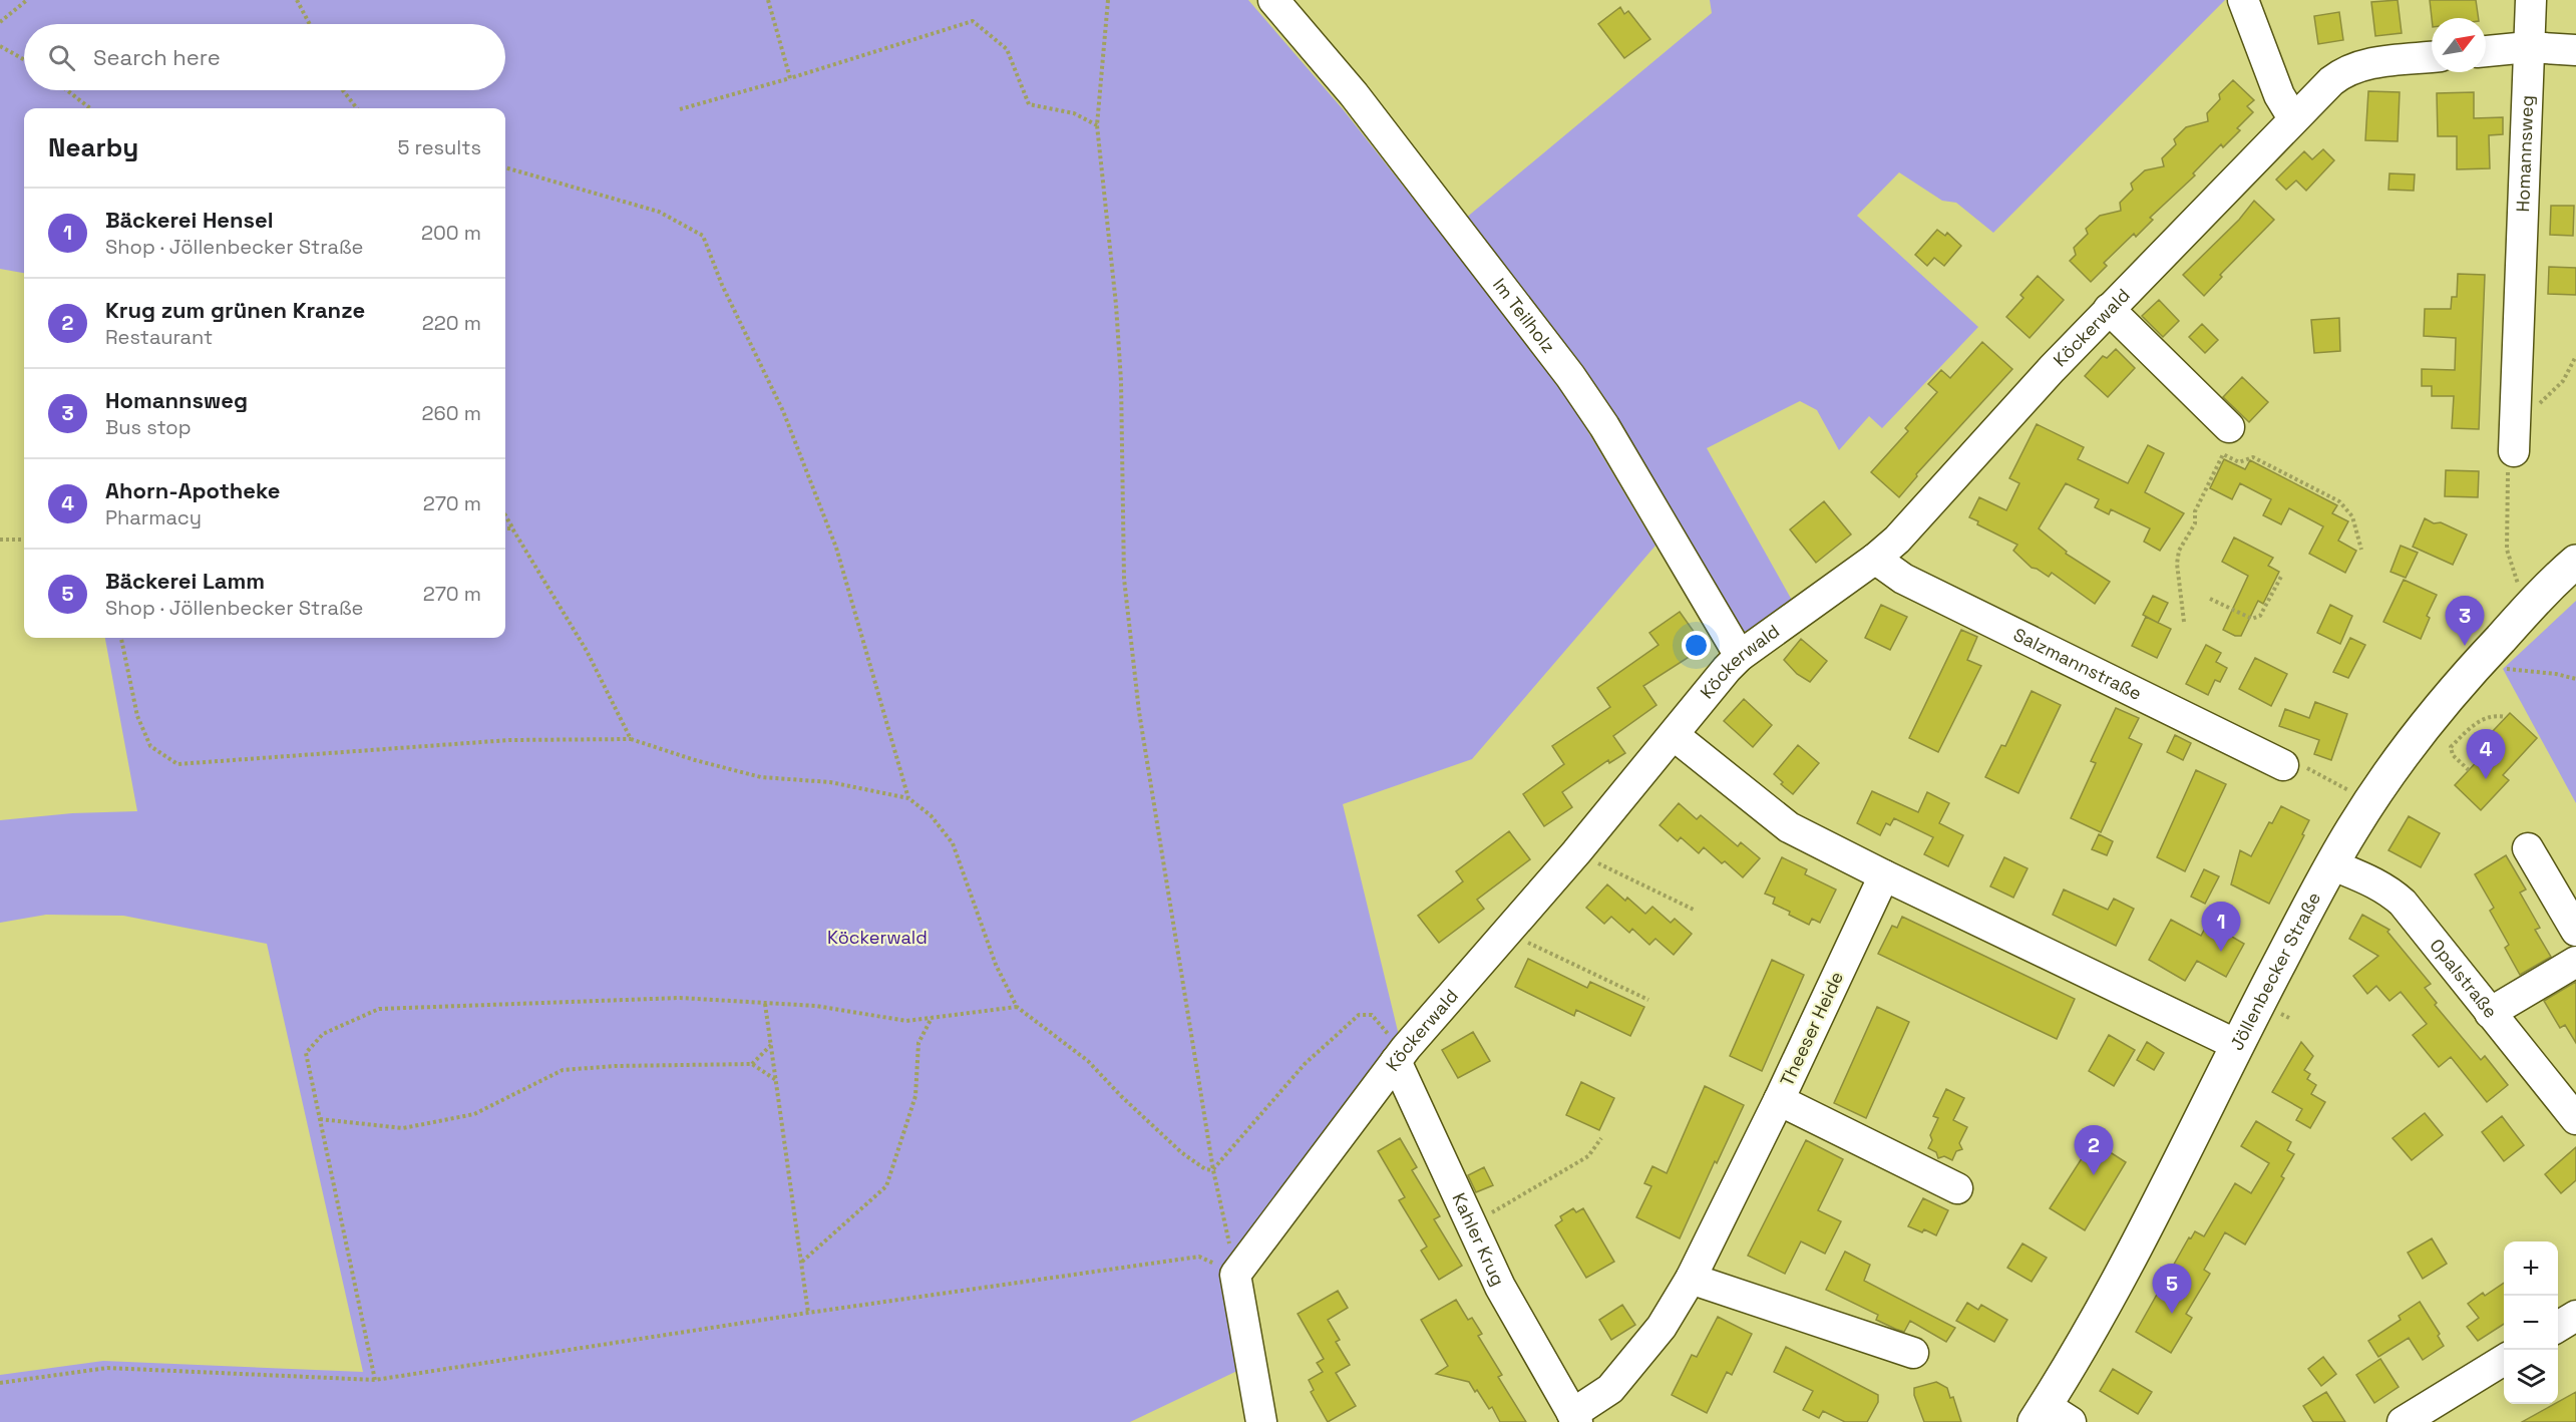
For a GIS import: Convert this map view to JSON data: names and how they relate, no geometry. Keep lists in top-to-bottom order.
{
  "streets": {
    "main road": ["Jöllenbecker Straße"],
    "street": [
      "Homannsweg",
      "Im Teilholz",
      "Köckerwald",
      "Salzmannstraße",
      "Opalstraße",
      "Theeser Heide",
      "Kahler Krug"
    ]
  },
  "crossings": [
    ["Im Teilholz", "Köckerwald"],
    ["Köckerwald", "Salzmannstraße"],
    ["Köckerwald", "Kahler Krug"],
    ["Jöllenbecker Straße", "Opalstraße"],
    ["Theeser Heide", "Kahler Krug"]
  ],
  "parks": ["Köckerwald"],
  "north": "top right",
  "page": {
    "search": "Search here",
    "heading": ["Nearby", "5 results"],
    "list": [
      {
        "mark": "1",
        "name": "Bäckerei Hensel",
        "note": "Shop · Jöllenbecker Straße",
        "value": "200 m"
      },
      {
        "mark": "2",
        "name": "Krug zum grünen Kranze",
        "note": "Restaurant",
        "value": "220 m"
      },
      {
        "mark": "3",
        "name": "Homannsweg",
        "note": "Bus stop",
        "value": "260 m"
      },
      {
        "mark": "4",
        "name": "Ahorn-Apotheke",
        "note": "Pharmacy",
        "value": "270 m"
      },
      {
        "mark": "5",
        "name": "Bäckerei Lamm",
        "note": "Shop · Jöllenbecker Straße",
        "value": "270 m"
      }
    ],
    "pins": [
      "3",
      "4",
      "1",
      "2",
      "5"
    ],
    "map_buttons": ["+", "−"]
  }
}
